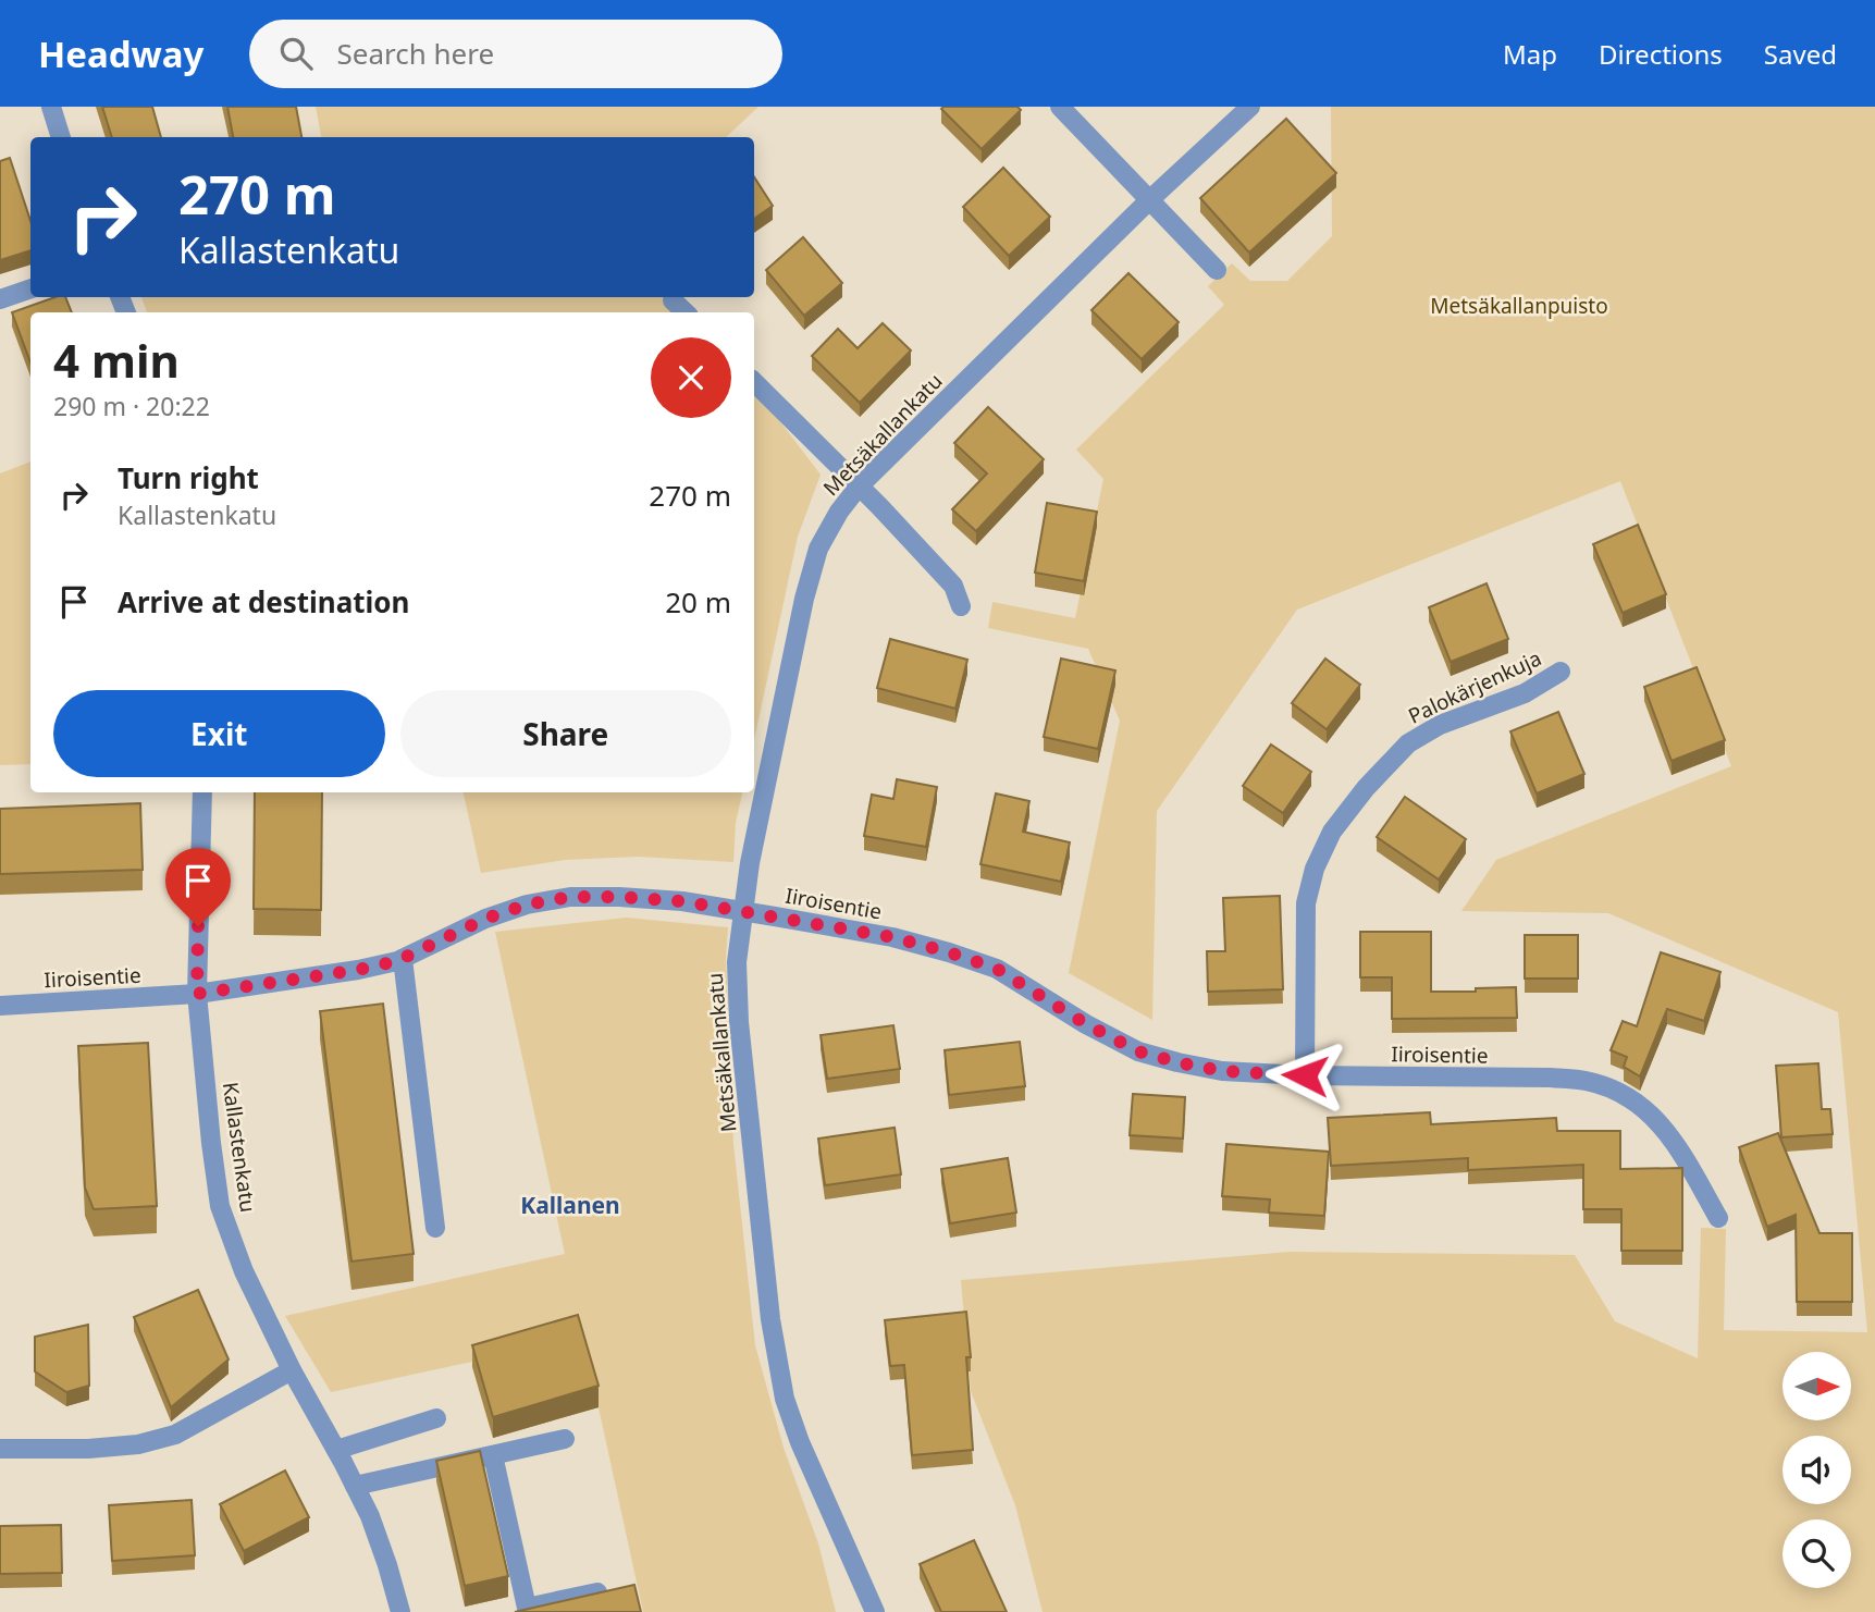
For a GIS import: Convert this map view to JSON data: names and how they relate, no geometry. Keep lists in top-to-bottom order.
{
  "streets": {
    "street": [
      "Metsäkallankatu",
      "Palokärjenkuja",
      "Iiroisentie",
      "Kallastenkatu"
    ]
  },
  "crossings": [
    ["Metsäkallankatu", "Iiroisentie"],
    ["Palokärjenkuja", "Iiroisentie"],
    ["Iiroisentie", "Kallastenkatu"]
  ],
  "districts": ["Kallanen"],
  "parks": ["Metsäkallanpuisto"],
  "north": "right",
  "page": {
    "header": "Headway",
    "search": "Search here",
    "nav": ["Map", "Directions", "Saved"],
    "turn": ["270 m", "Kallastenkatu"],
    "heading": ["4 min", "290 m · 20:22"],
    "list": [
      {
        "name": "Turn right",
        "note": "Kallastenkatu",
        "value": "270 m"
      },
      {
        "name": "Arrive at destination",
        "value": "20 m"
      }
    ],
    "buttons": ["Exit", "Share"]
  }
}
